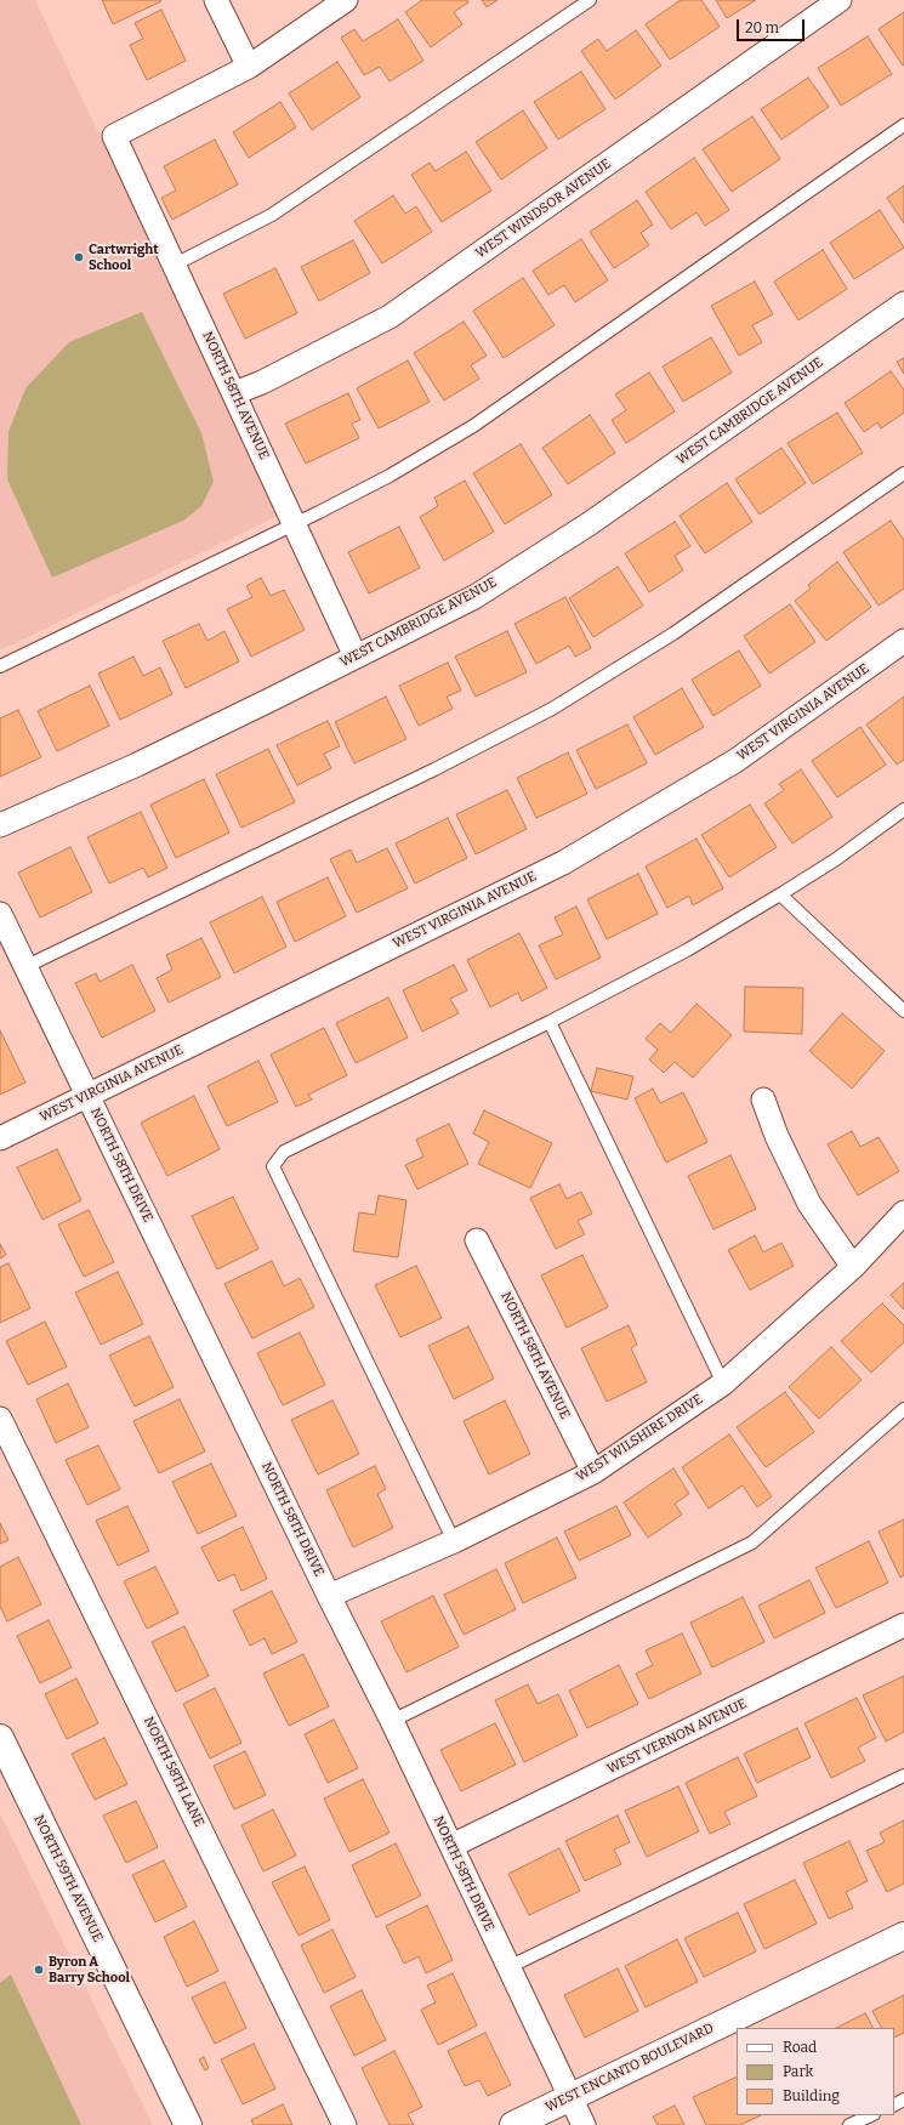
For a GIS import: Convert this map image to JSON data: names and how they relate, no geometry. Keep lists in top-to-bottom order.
{
  "streets": {
    "street": [
      "WEST WINDSOR AVENUE",
      "NORTH 58TH AVENUE",
      "WEST CAMBRIDGE AVENUE",
      "WEST VIRGINIA AVENUE",
      "NORTH 58TH DRIVE",
      "WEST WILSHIRE DRIVE",
      "WEST VERNON AVENUE",
      "NORTH 58TH LANE",
      "NORTH 59TH AVENUE",
      "WEST ENCANTO BOULEVARD"
    ]
  },
  "crossings": [
    ["WEST WINDSOR AVENUE", "NORTH 58TH AVENUE"],
    ["NORTH 58TH AVENUE", "WEST CAMBRIDGE AVENUE"],
    ["NORTH 58TH AVENUE", "WEST WILSHIRE DRIVE"],
    ["WEST VIRGINIA AVENUE", "NORTH 58TH DRIVE"],
    ["NORTH 58TH DRIVE", "WEST WILSHIRE DRIVE"],
    ["NORTH 58TH DRIVE", "WEST VERNON AVENUE"],
    ["NORTH 58TH DRIVE", "WEST ENCANTO BOULEVARD"]
  ],
  "places": ["Cartwright School", "Byron A Barry School"],
  "legend": ["Road", "Park", "Building"],
  "scale_bar": "20 m"
}
